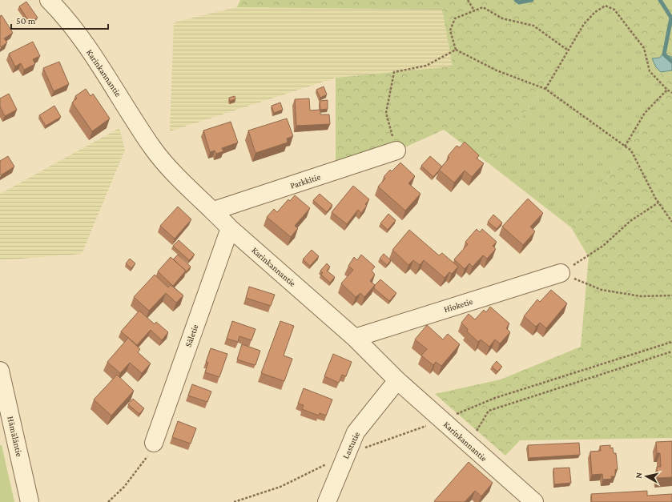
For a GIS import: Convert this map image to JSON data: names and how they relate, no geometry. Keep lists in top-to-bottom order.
{
  "streets": {
    "street": [
      "Karinkannantie",
      "Parkkitie",
      "Hioketie",
      "Säletie",
      "Hämäläntie",
      "Lastutie"
    ]
  },
  "crossings": [
    ["Karinkannantie", "Parkkitie"],
    ["Karinkannantie", "Hioketie"],
    ["Karinkannantie", "Säletie"],
    ["Karinkannantie", "Lastutie"]
  ],
  "scale_bar": "50 m",
  "north": "left"
}
